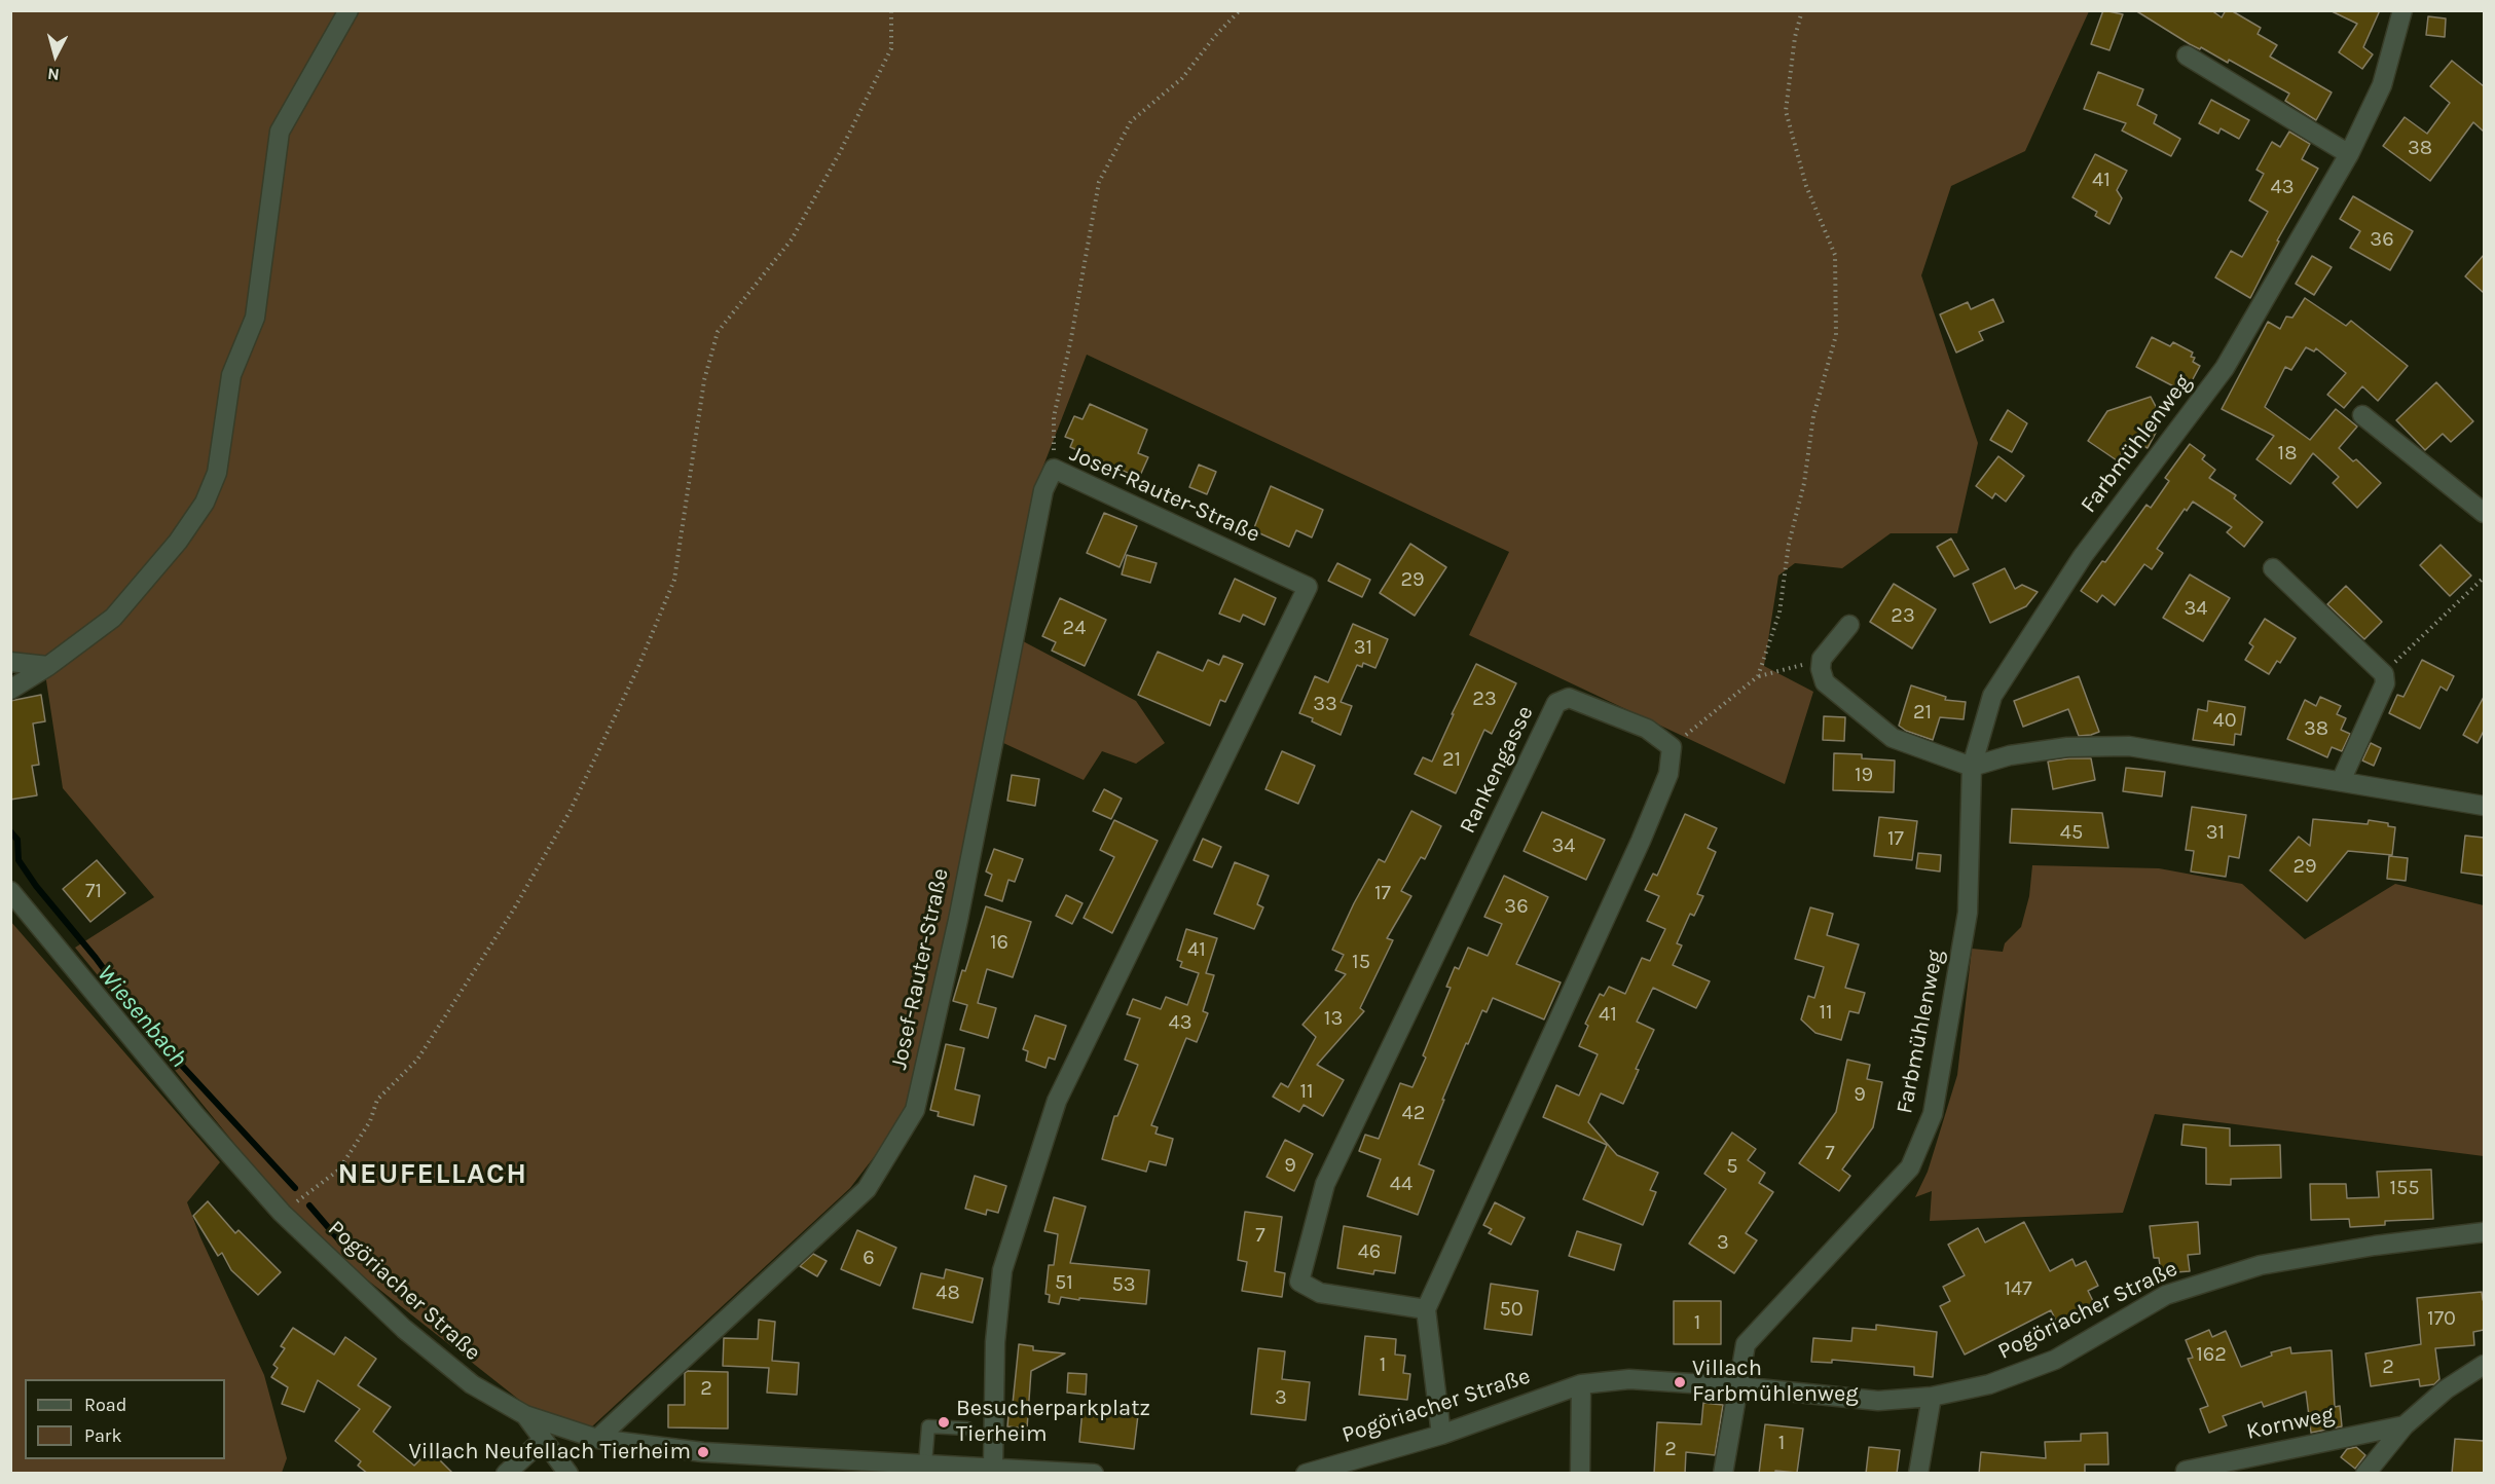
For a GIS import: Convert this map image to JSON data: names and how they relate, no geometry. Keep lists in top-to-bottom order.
{
  "streets": {
    "street": [
      "Farbmühlenweg",
      "Josef-Rauter-Straße",
      "Rankengasse",
      "Pogöriacher Straße",
      "Kornweg"
    ]
  },
  "crossings": [
    ["Farbmühlenweg", "Pogöriacher Straße"],
    ["Josef-Rauter-Straße", "Pogöriacher Straße"]
  ],
  "districts": ["NEUFELLACH"],
  "water": ["Wiesenbach"],
  "places": ["Villach Farbmühlenweg", "Besucherparkplatz Tierheim", "Villach Neufellach Tierheim"],
  "house_numbers": [
    "38",
    "41",
    "43",
    "36",
    "18",
    "29",
    "34",
    "23",
    "24",
    "31",
    "23",
    "33",
    "21",
    "40",
    "38",
    "21",
    "19",
    "45",
    "31",
    "17",
    "34",
    "29",
    "71",
    "17",
    "36",
    "16",
    "41",
    "15",
    "11",
    "41",
    "13",
    "43",
    "11",
    "9",
    "42",
    "7",
    "9",
    "5",
    "44",
    "155",
    "7",
    "3",
    "46",
    "6",
    "51",
    "53",
    "147",
    "48",
    "50",
    "170",
    "1",
    "162",
    "1",
    "2",
    "2",
    "3",
    "1",
    "2"
  ],
  "legend": ["Road", "Park"],
  "north": "bottom"
}
